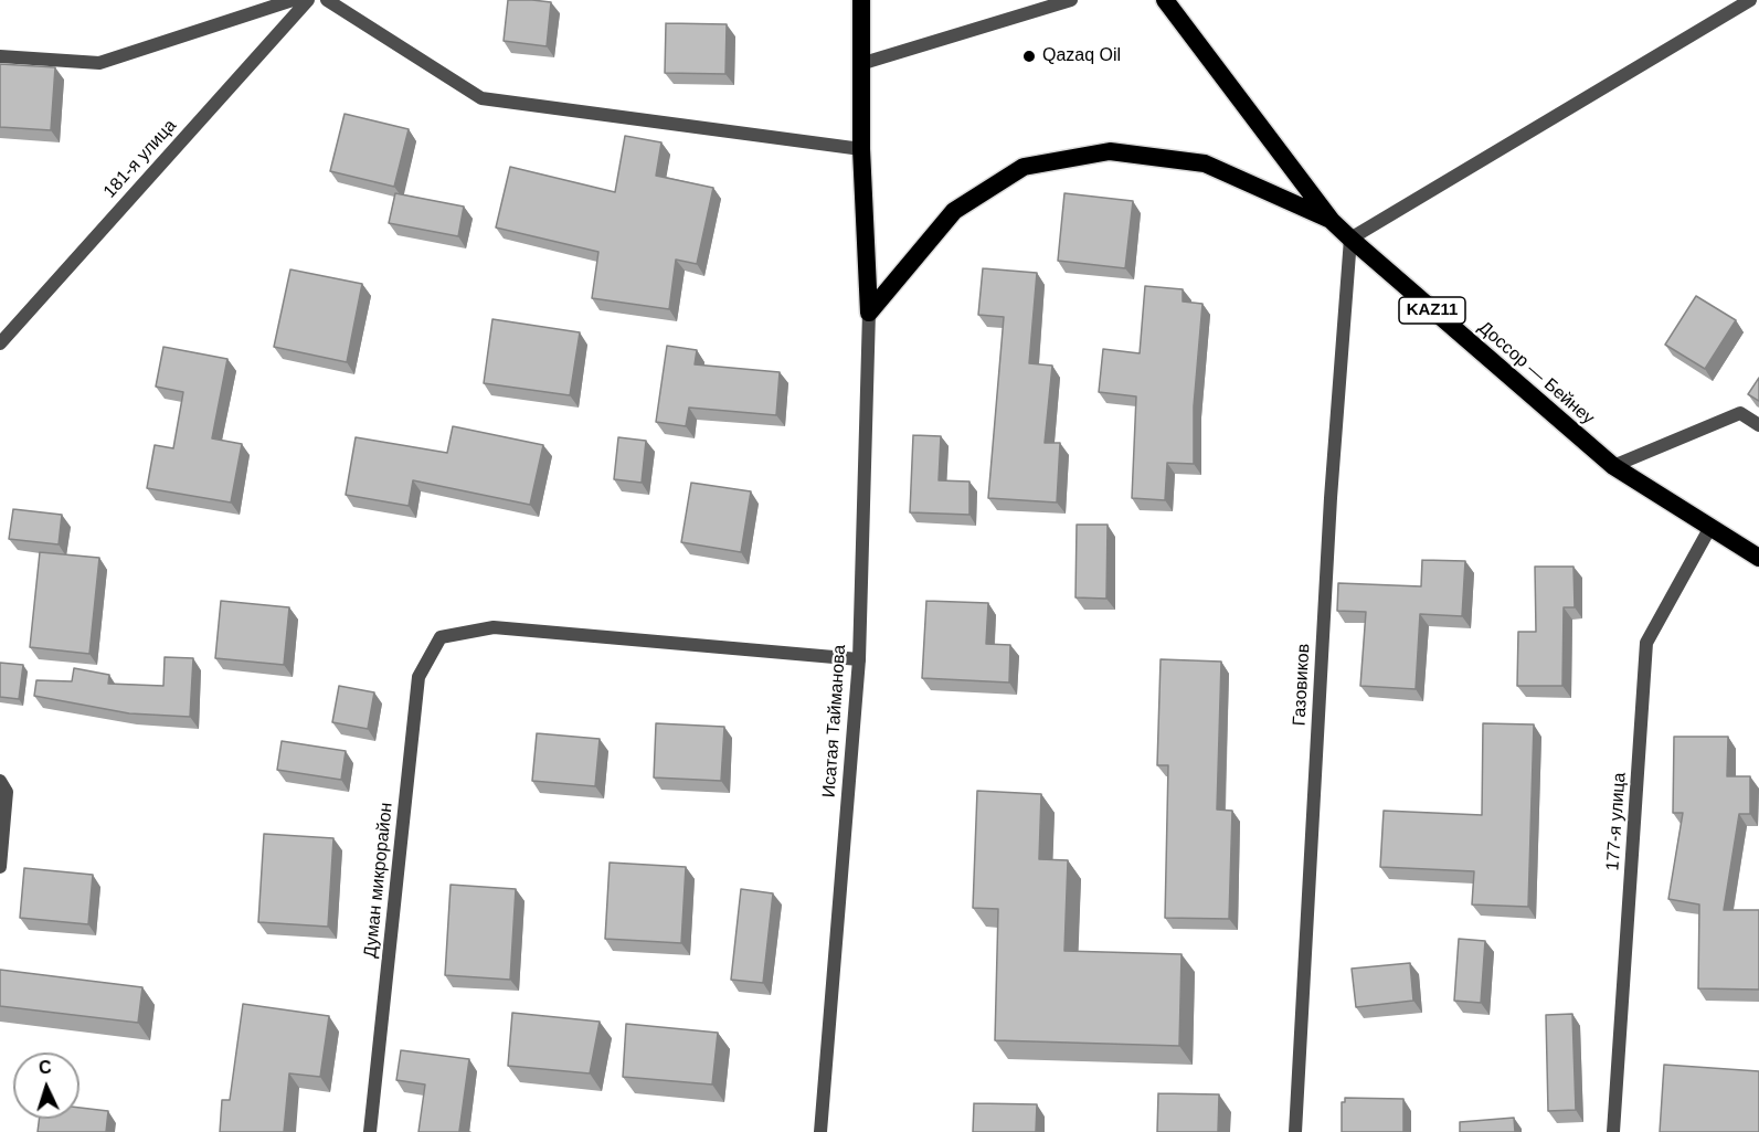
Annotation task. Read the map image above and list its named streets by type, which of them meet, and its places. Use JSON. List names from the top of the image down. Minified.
{"streets":{"highway":["KAZ11","Доссор — Бейнеу"],"street":["181-я улица","Газовиков","Исатая Тайманова","177-я улица","Думан микрорайон"]},"crossings":[["Доссор — Бейнеу","Газовиков"],["Доссор — Бейнеу","177-я улица"],["Исатая Тайманова","Думан микрорайон"]],"places":["Qazaq Oil"],"north":"top"}
